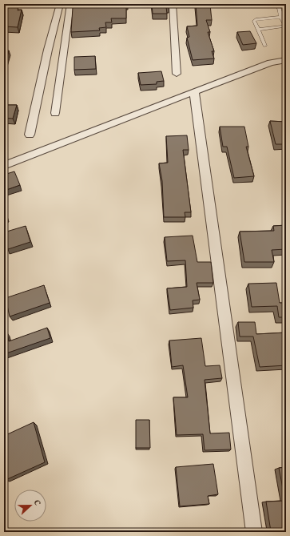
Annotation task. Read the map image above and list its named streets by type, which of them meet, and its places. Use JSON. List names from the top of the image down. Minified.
{"north":"right"}
